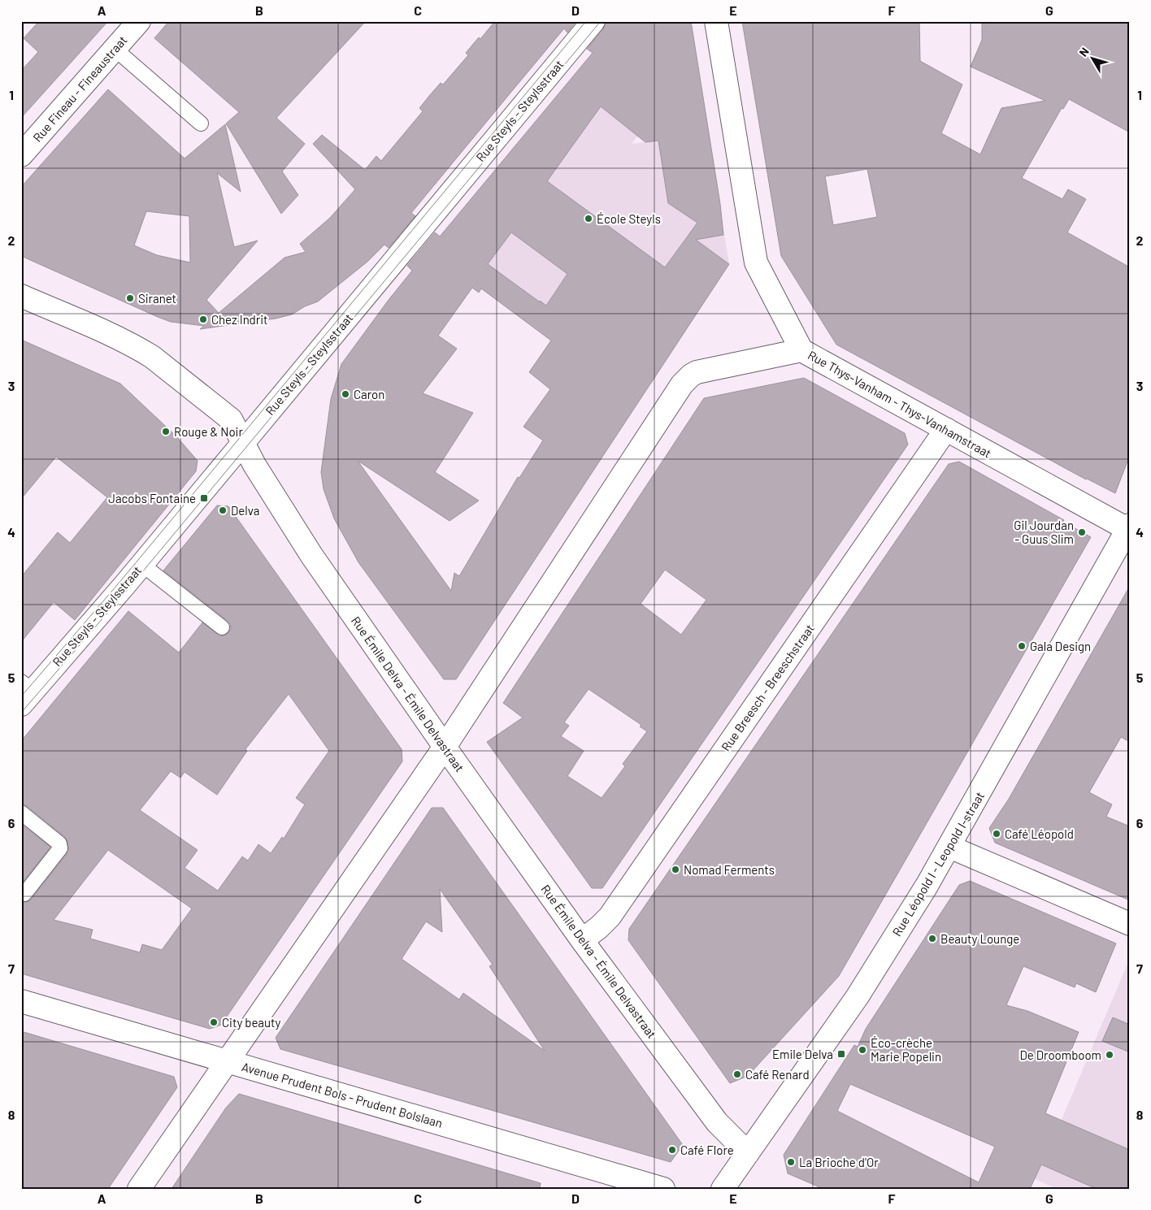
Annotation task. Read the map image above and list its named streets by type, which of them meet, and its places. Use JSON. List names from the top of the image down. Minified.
{"streets":{"street":["Rue Fineau - Fineaustraat","Rue Steyls - Steylsstraat","Rue Thys-Vanham - Thys-Vanhamstraat","Rue Breesch - Breeschstraat","Rue Émile Delva - Émile Delvastraat","Rue Léopold I - Leopold I-straat","Avenue Prudent Bols - Prudent Bolslaan"]},"crossings":[["Rue Steyls - Steylsstraat","Rue Émile Delva - Émile Delvastraat"],["Rue Thys-Vanham - Thys-Vanhamstraat","Rue Breesch - Breeschstraat"],["Rue Thys-Vanham - Thys-Vanhamstraat","Rue Léopold I - Leopold I-straat"],["Rue Breesch - Breeschstraat","Rue Émile Delva - Émile Delvastraat"],["Rue Émile Delva - Émile Delvastraat","Rue Léopold I - Leopold I-straat"]],"places":{"other":["École Steyls","Siranet","Chez Indrit","Caron","Rouge & Noir","Delva","Gil Jourdan - Guus Slim","Gala Design","Café Léopold","Nomad Ferments","Beauty Lounge","City beauty","Éco-crèche Marie Popelin","De Droomboom","Café Renard","Café Flore","La Brioche d'Or"],"transit":["Jacobs Fontaine","Emile Delva"]},"north":"top left","grid":{"columns":["A","B","C","D","E","F","G"],"rows":["1","2","3","4","5","6","7","8"]}}
